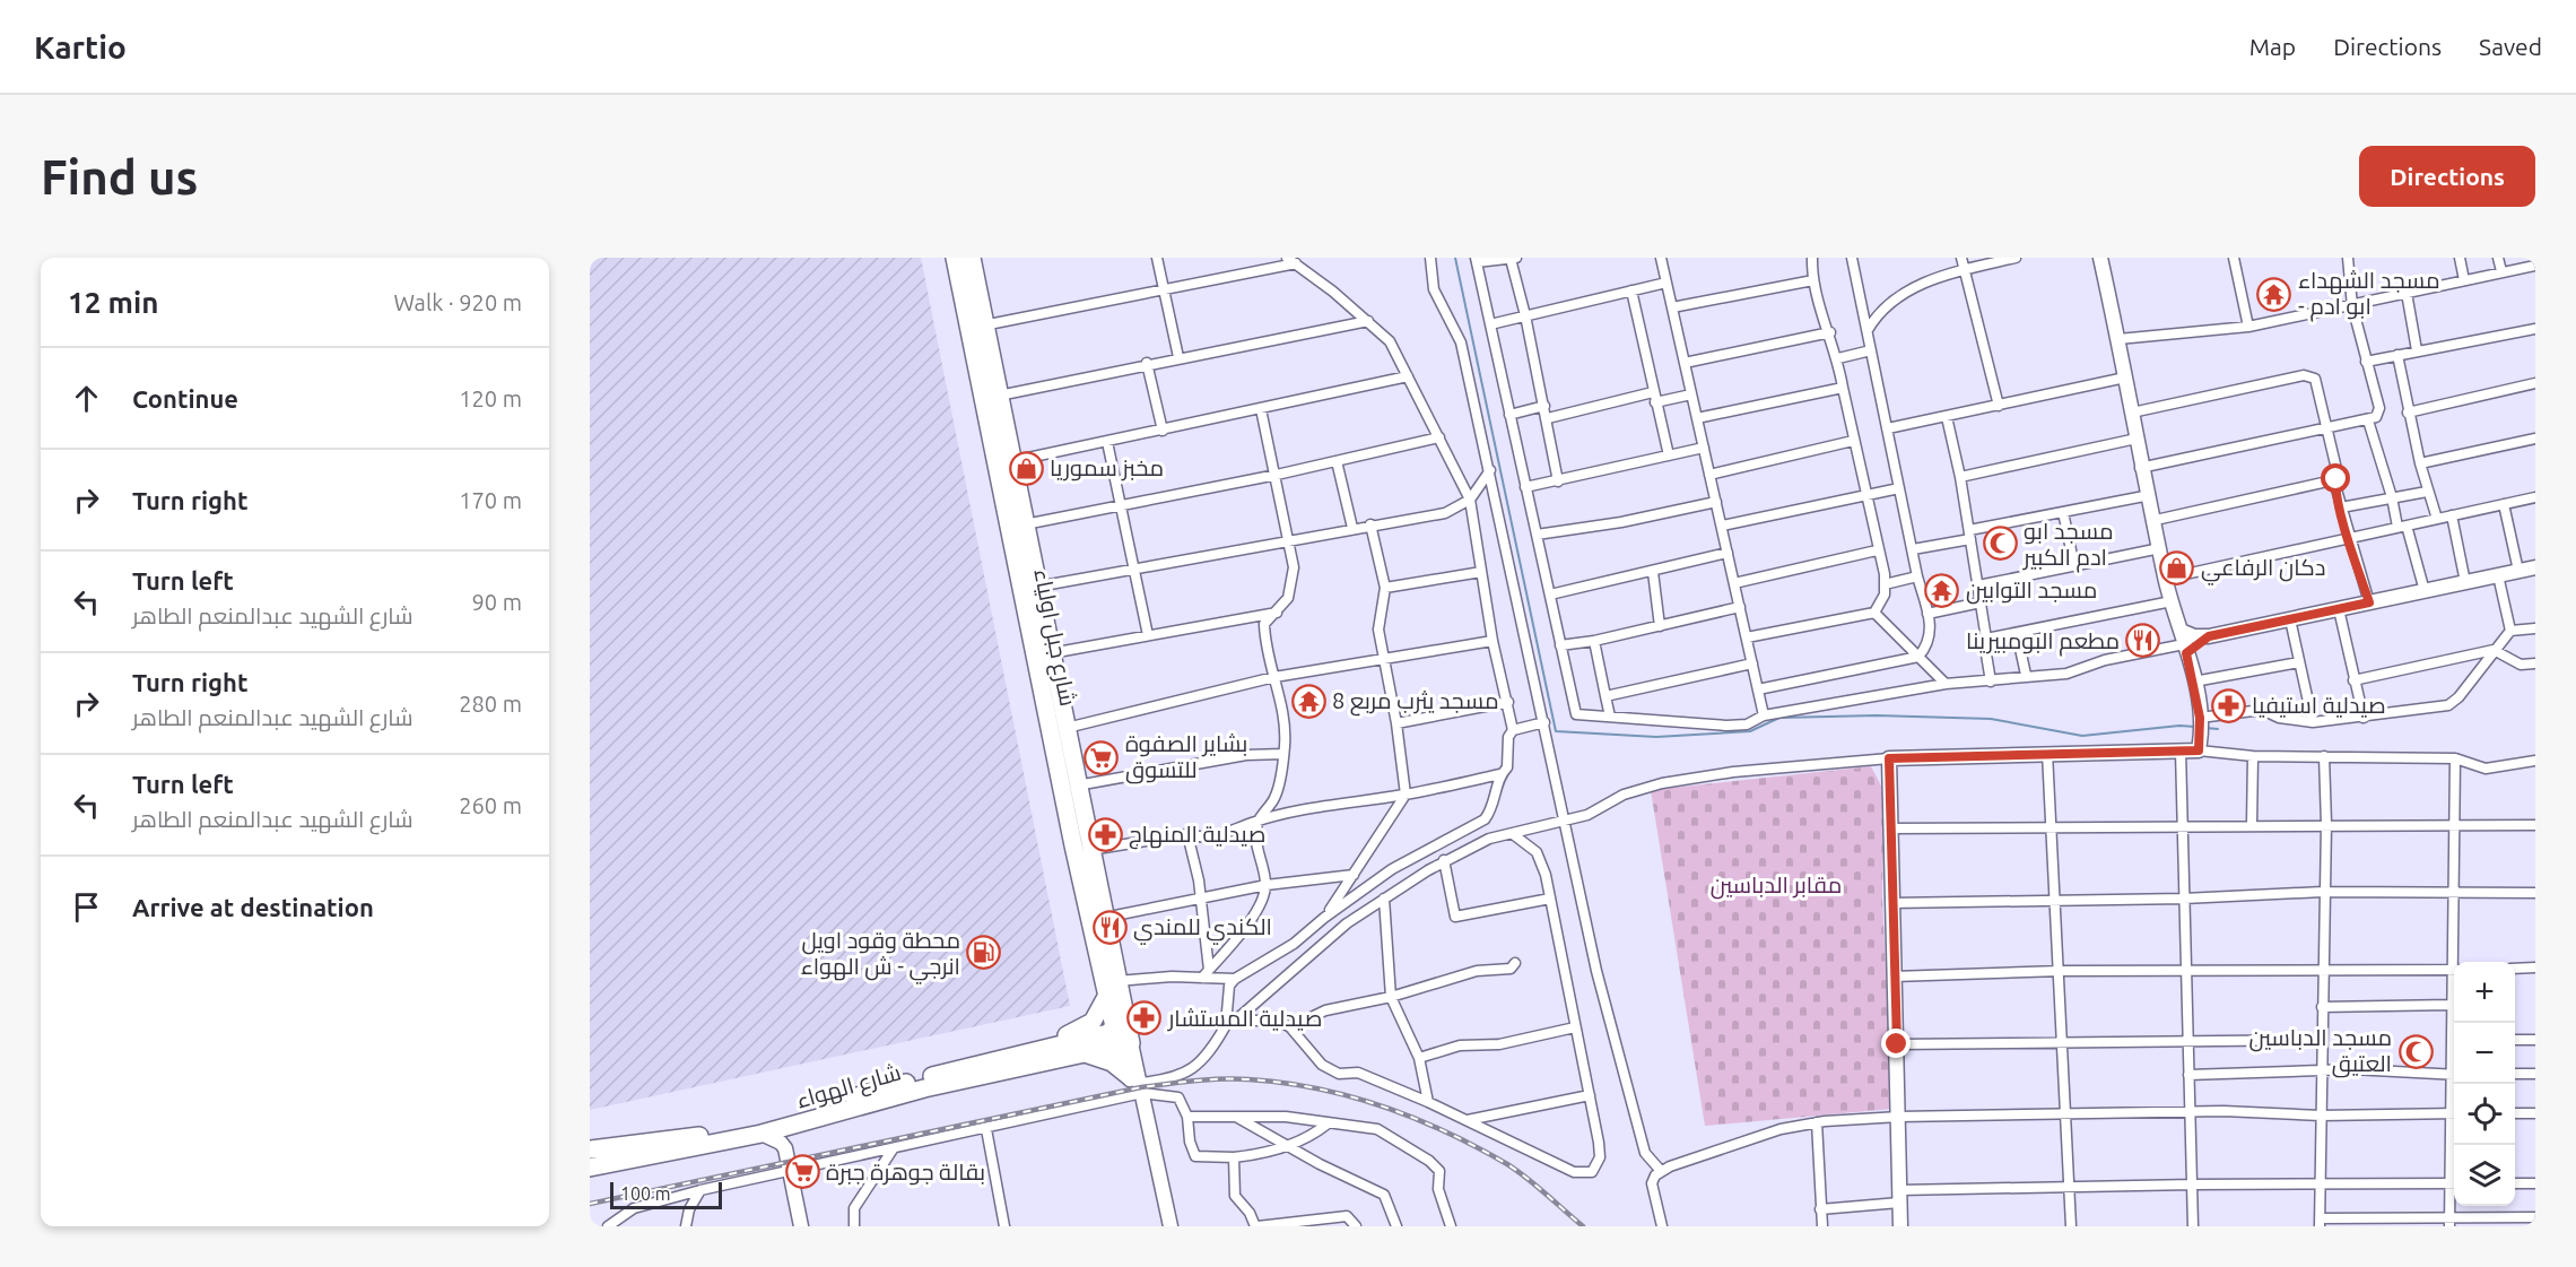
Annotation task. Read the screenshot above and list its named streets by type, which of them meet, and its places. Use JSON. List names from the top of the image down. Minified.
{"streets":{"highway":["شارع جبل اولياء","شارع الهواء"]},"crossings":[["شارع جبل اولياء","شارع الهواء"]],"parks":["مقابر الدباسين"],"places":{"temple":["مسجد الشهداء - ابو ادم","مسجد التوابين","مسجد يثرب مربع 8"],"shop":["مخبز سموريا","دكان الرفاعي"],"mosque":["مسجد ابو ادم الكبير","مسجد الدباسين العتيق"],"restaurant":["مطعم البومبيرينا","الكندي للمندي"],"pharmacy":["صيدلية استيفيا","صيدلية المنهاج","صيدلية المستشار"],"supermarket":["بشاير الصفوة للتسوق","بقالة جوهرة جبرة"],"fuel station":["محطة وقود اويل انرجي - ش الهواء"]},"scale_bar":"100 m","page":{"header":"Kartio","nav":["Map","Directions","Saved"],"buttons":"Directions","title":"Find us","heading":["12 min","Walk · 920 m"],"list":[["Continue","120 m"],["Turn right","170 m"],["Turn left","شارع الشهيد عبدالمنعم الطاهر","90 m"],["Turn right","شارع الشهيد عبدالمنعم الطاهر","280 m"],["Turn left","شارع الشهيد عبدالمنعم الطاهر","260 m"],"Arrive at destination"],"map_buttons":["+","−"],"scale":"100 m"}}
